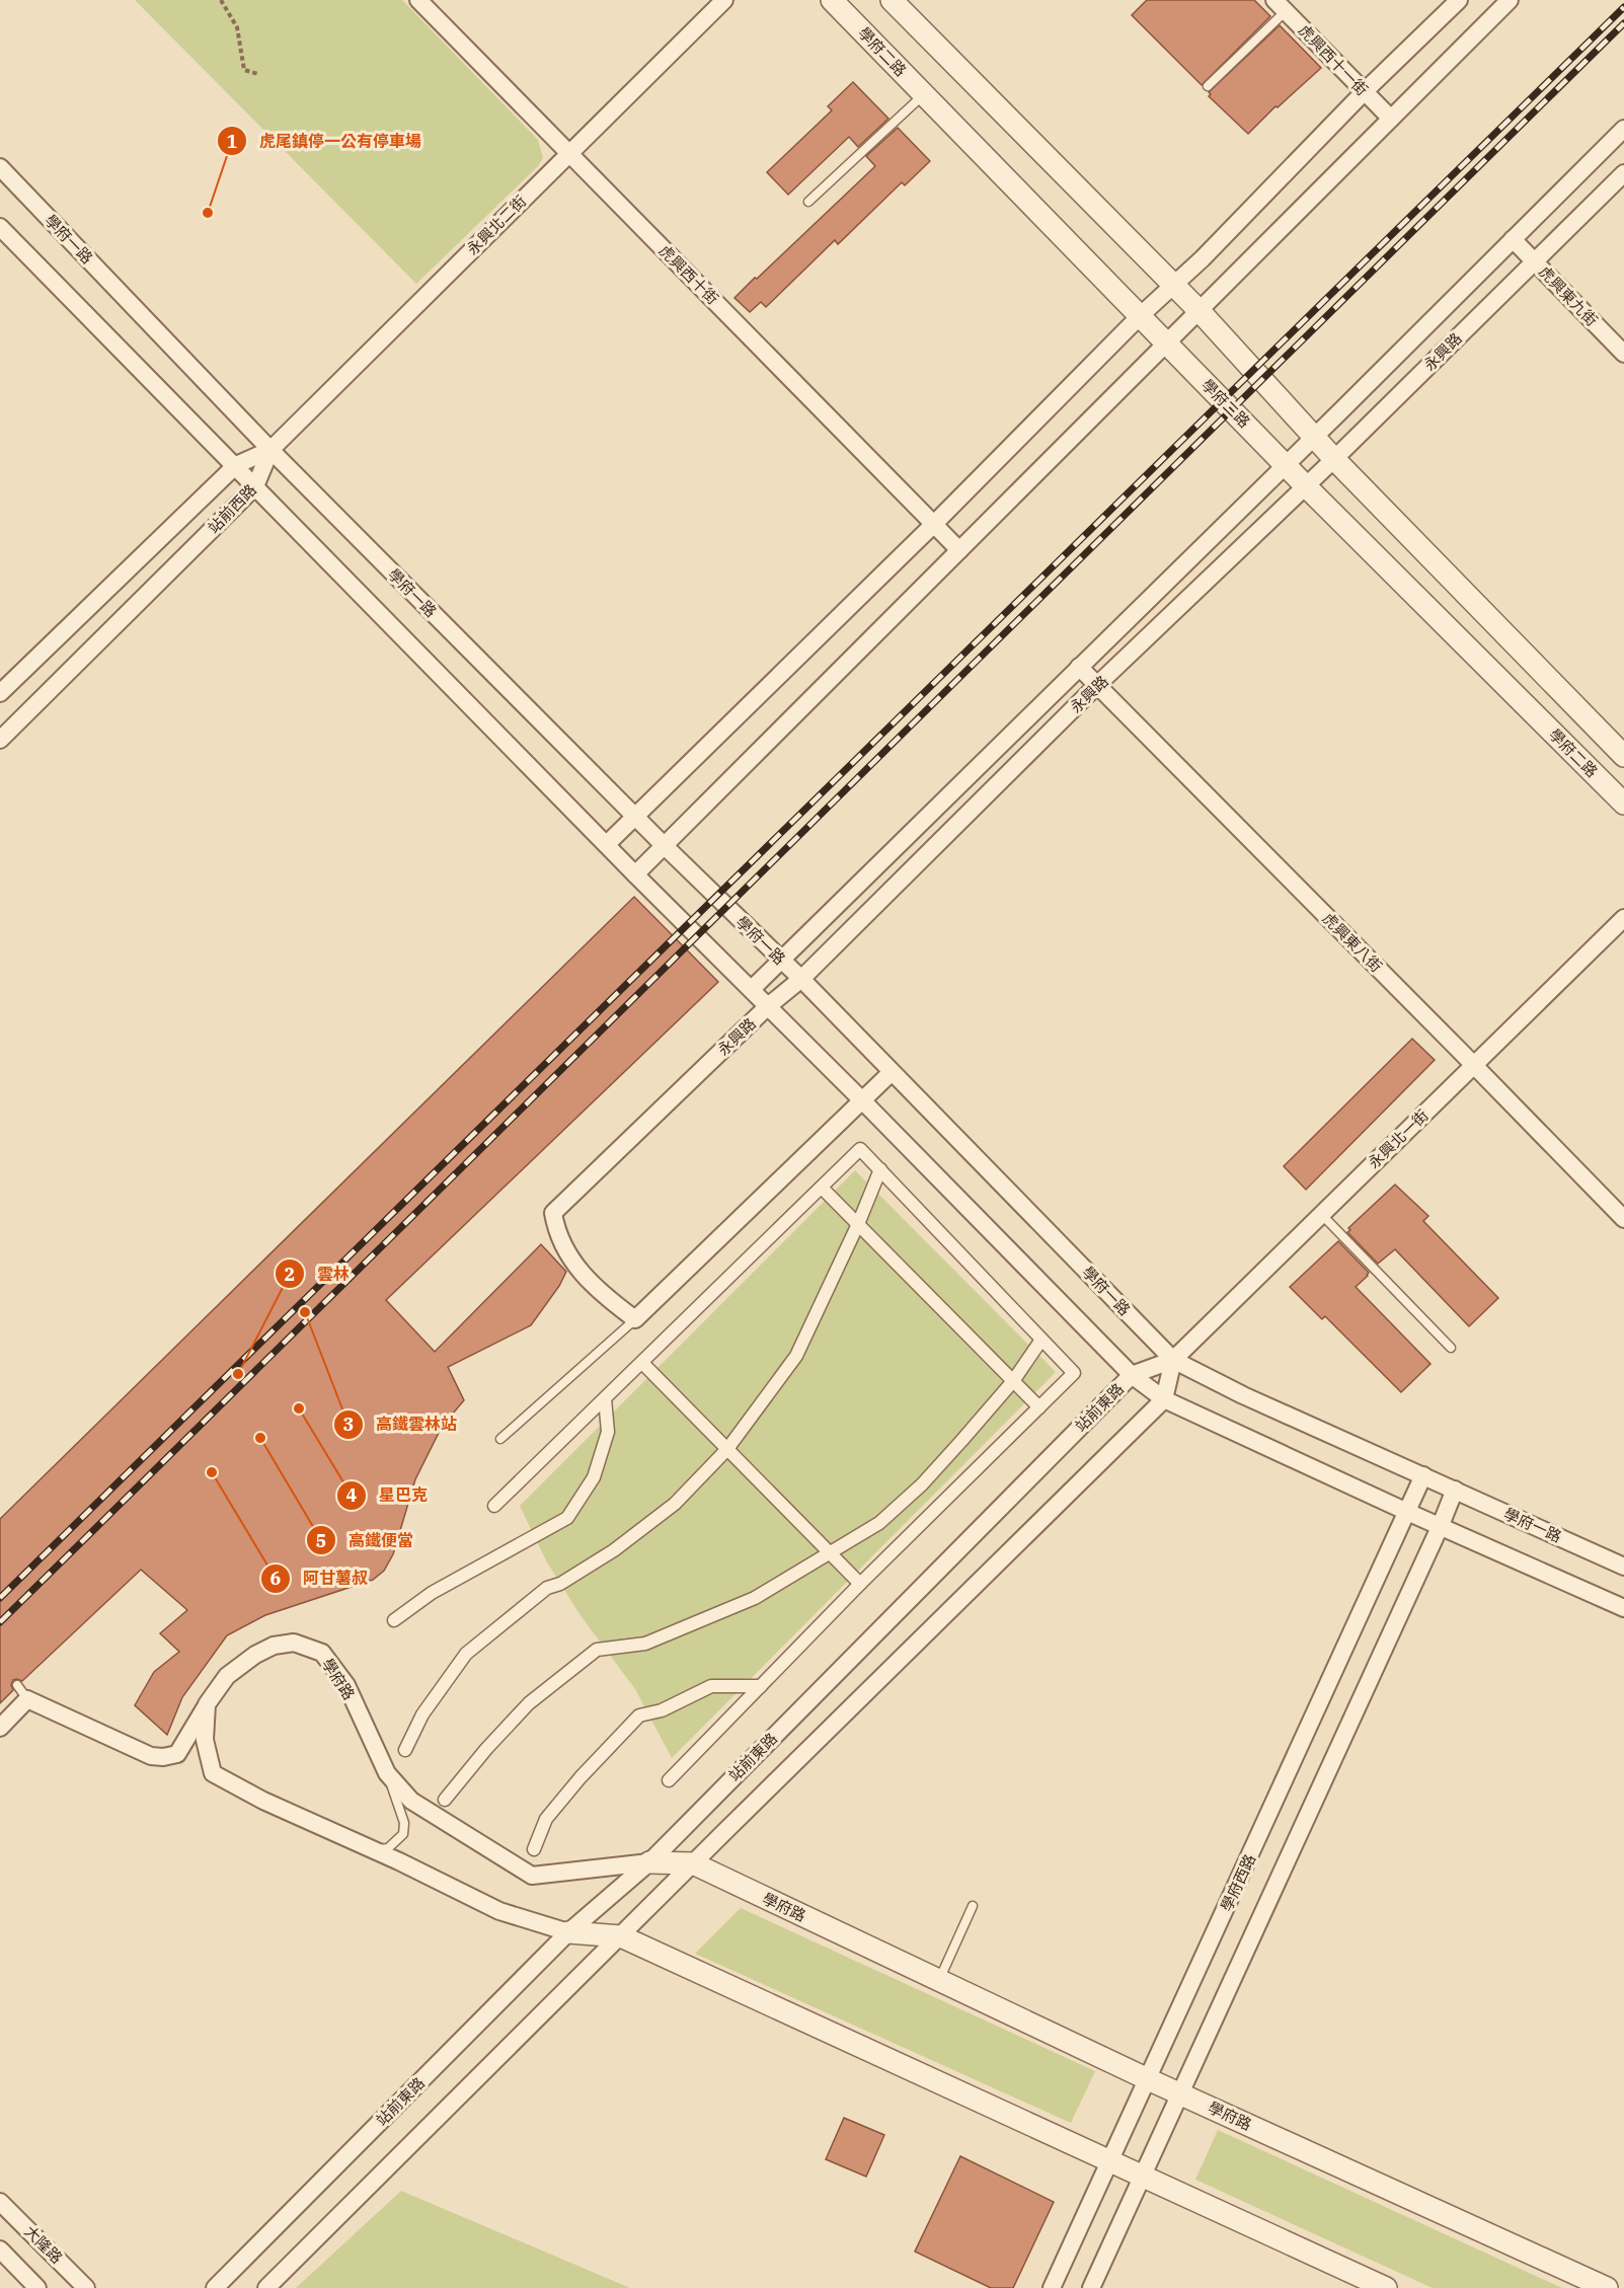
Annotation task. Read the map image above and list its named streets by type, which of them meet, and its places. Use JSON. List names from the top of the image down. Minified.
{"streets":{"street":["學府二路","虎興西十一街","永興北二街","學府一路","虎興西十街","虎興東九街","永興路","站前西路","虎興東八街","永興北一街","站前東路","學府路","學府西路","大隆路"]},"crossings":[["學府二路","永興路"],["永興北二街","學府一路"],["永興北二街","虎興西十街"],["永興北二街","站前西路"],["學府一路","永興路"],["學府一路","站前西路"],["學府一路","永興北一街"],["學府一路","站前東路"],["學府一路","學府西路"],["虎興東九街","永興路"],["永興路","虎興東八街"],["虎興東八街","永興北一街"],["永興北一街","站前東路"],["站前東路","學府路"],["學府路","學府西路"]],"places":["虎尾鎮停一公有停車場","高鐵雲林站","雲林","星巴克","高鐵便當","阿甘薯叔"]}
